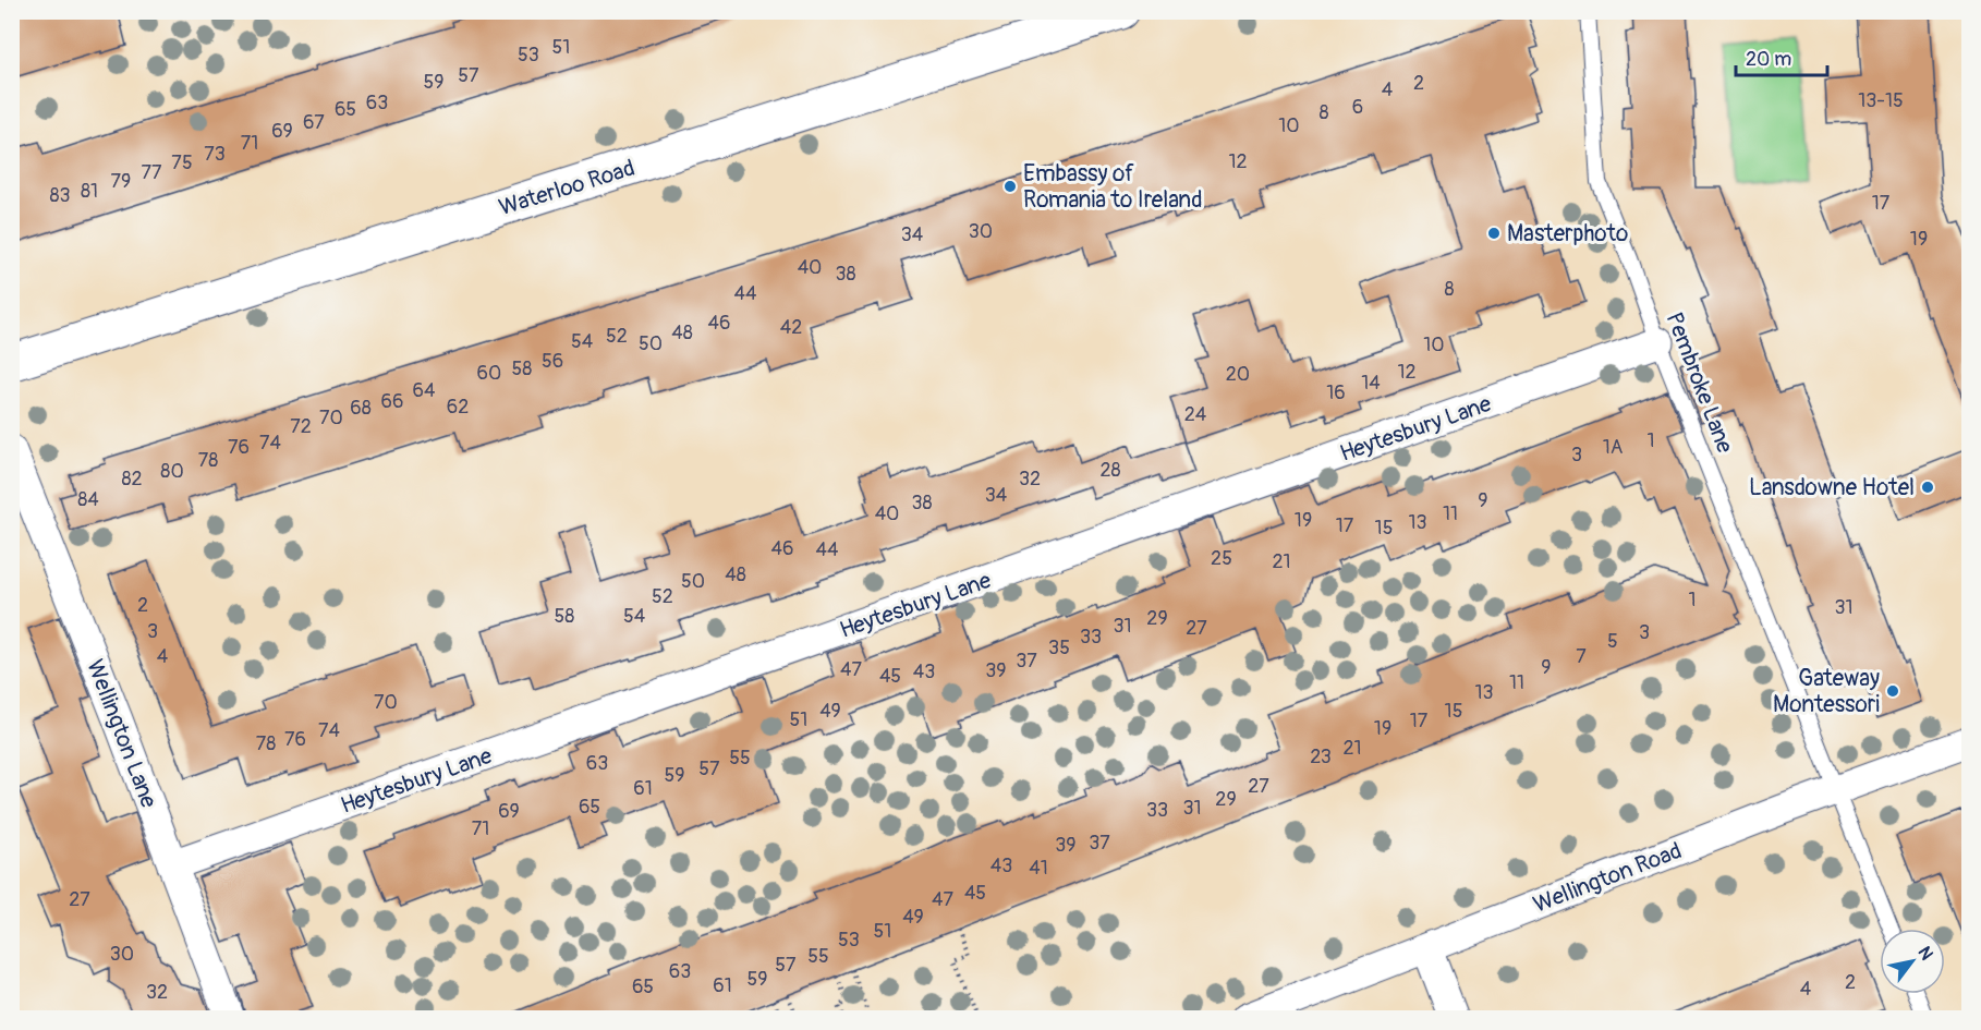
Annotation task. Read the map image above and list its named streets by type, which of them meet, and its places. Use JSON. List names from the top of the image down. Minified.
{"streets":{"street":["Waterloo Road","Heytesbury Lane","Wellington Lane","Wellington Road"],"lane":["Pembroke Lane"]},"crossings":[["Pembroke Lane","Heytesbury Lane"],["Pembroke Lane","Wellington Road"],["Heytesbury Lane","Wellington Lane"]],"places":["Embassy of Romania to Ireland","Masterphoto","Lansdowne Hotel","Gateway Montessori"],"house_numbers":["51","53","57","59","2","4","13-15","63","6","65","8","67","10","69","71","73","12","75","77","79","81","83","17","30","34","19","40","38","8","44","46","42","48","52","54","50","10","56","58","12","60","20","14","64","16","66","62","68","24","70","72","1","74","76","1A","3","78","28","80","82","32","34","84","9","38","40","11","19","13","17","15","46","44","25","21","48","50","52","1","2","31","58","54","29","31","27","3","3","33","5","35","4","7","37","9","47","39","43","45","11","13","70","49","15","51","17","19","74","76","78","21","23","55","63","57","59","27","61","29","65","31","33","69","71","37","39","43","41","45","27","47","49","51","53","30","55","57","63","59","2","61","65","4","32"],"scale_bar":"20 m","north":"top right"}
